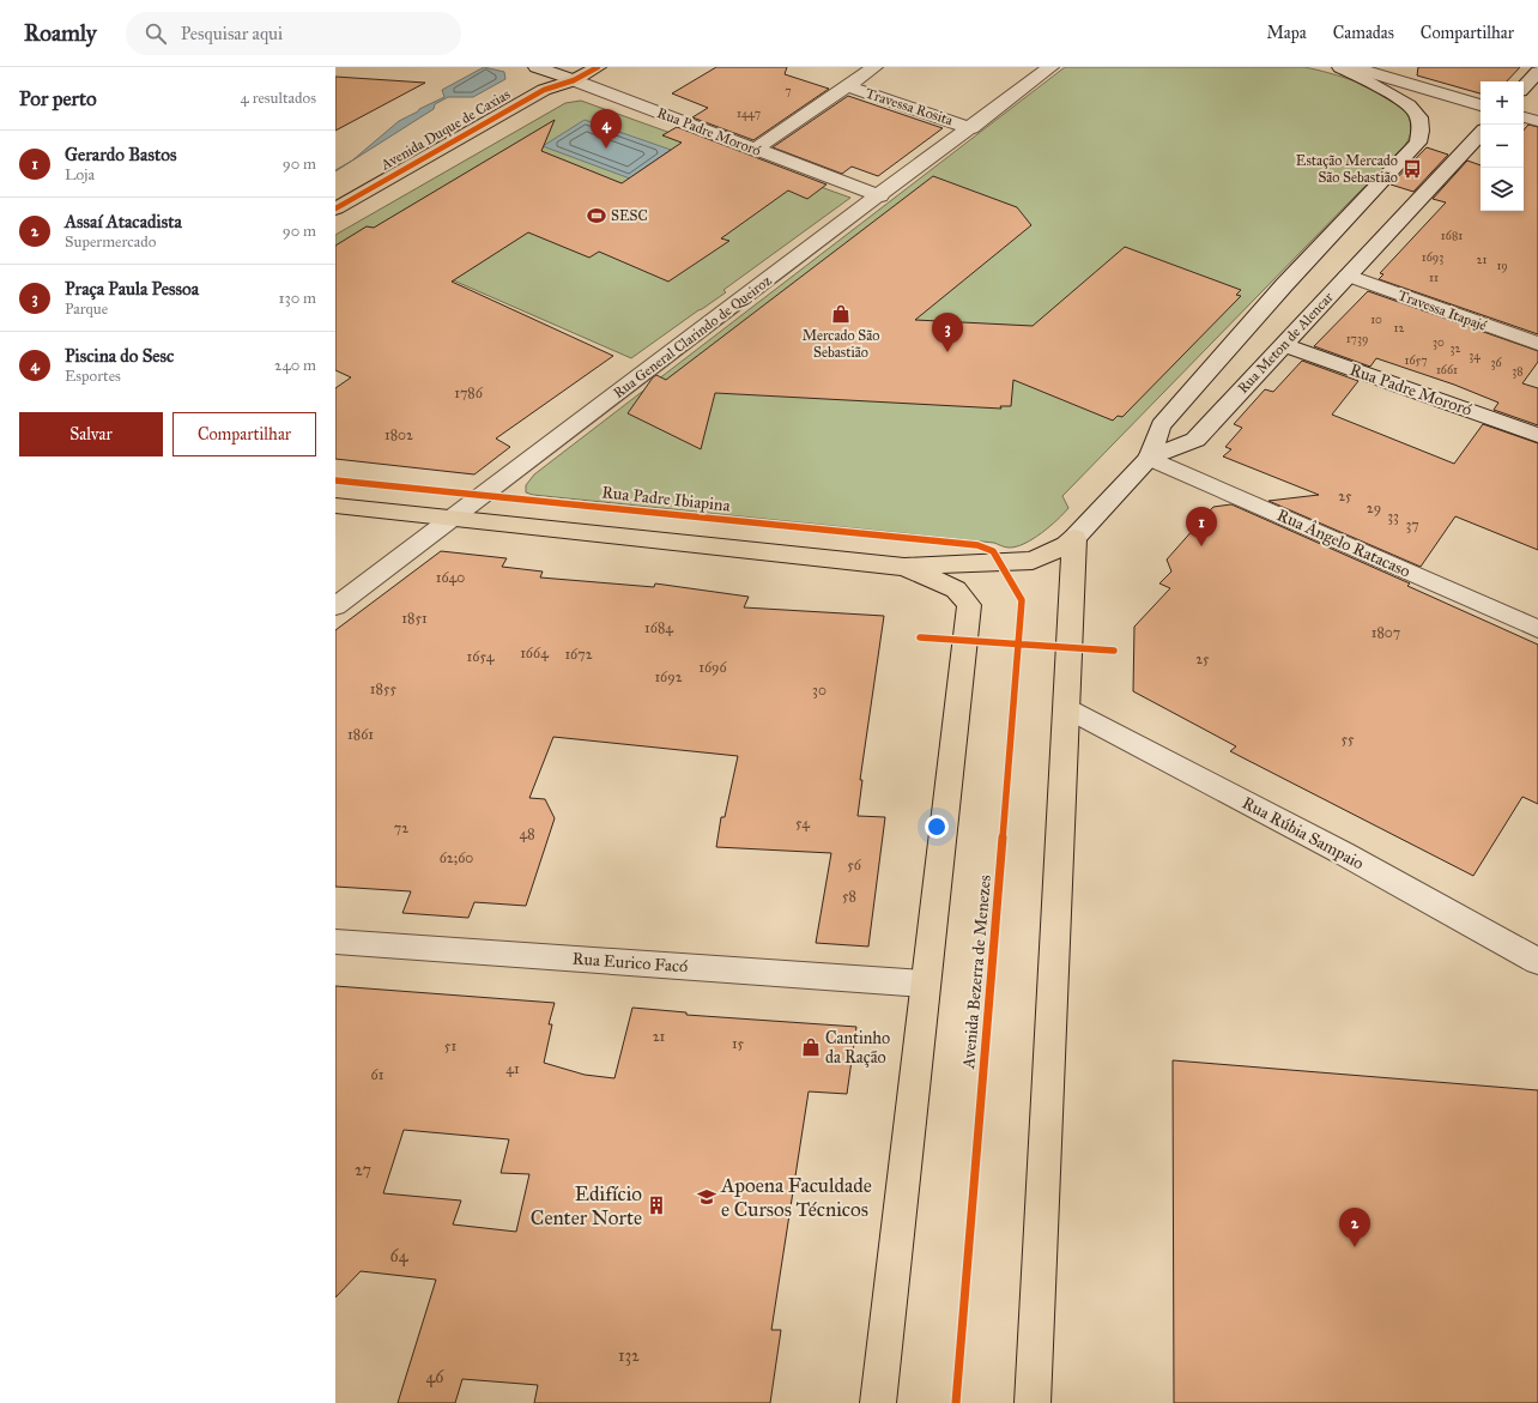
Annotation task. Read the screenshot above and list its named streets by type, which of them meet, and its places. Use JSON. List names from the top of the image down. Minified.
{"streets":{"main road":["Avenida Duque de Caxias"],"street":["Travessa Rosita","Rua Padre Mororó","Travessa Itapajé","Rua General Clarindo de Queiroz","Rua Meton de Alencar","Rua Ângelo Ratacaso","Rua Rúbia Sampaio","Rua Eurico Facó"],"cycle path":["Rua Padre Ibiapina"]},"crossings":[["Travessa Rosita","Rua General Clarindo de Queiroz"],["Avenida Duque de Caxias","Rua Padre Mororó"],["Rua Padre Mororó","Rua General Clarindo de Queiroz"],["Rua Padre Mororó","Rua Meton de Alencar"],["Travessa Itapajé","Rua Meton de Alencar"],["Rua Meton de Alencar","Rua Ângelo Ratacaso"]],"places":{"bus stop":["Estação Mercado São Sebastião"],"sports":["SESC"],"shop":["Mercado São Sebastião","Cantinho da Ração"],"school or university":["Apoena Faculdade e Cursos Técnicos"],"building":["Edifício Center Norte"]},"house_numbers":["7","1447","1681","1693","21","19","11","10","12","1739","30","32","34","1657","36","1661","38","1786","1802","25","29","33","37","1640","1851","1684","1807","1664","1672","1654","25","1696","1692","1855","30","1861","55","54","72","48","62;60","56","58","21","15","51","41","61","27","64","132","46"],"page":{"header":"Roamly","search":"Pesquisar aqui","nav":["Mapa","Camadas","Compartilhar"],"heading":["Por perto","4 resultados"],"map_buttons":["+","−"],"pins":["4","3","1","2"],"list":[{"mark":"1","name":"Gerardo Bastos","note":"Loja","value":"90 m"},{"mark":"2","name":"Assaí Atacadista","note":"Supermercado","value":"90 m"},{"mark":"3","name":"Praça Paula Pessoa","note":"Parque","value":"130 m"},{"mark":"4","name":"Piscina do Sesc","note":"Esportes","value":"240 m"}],"buttons":["Salvar","Compartilhar"]}}
